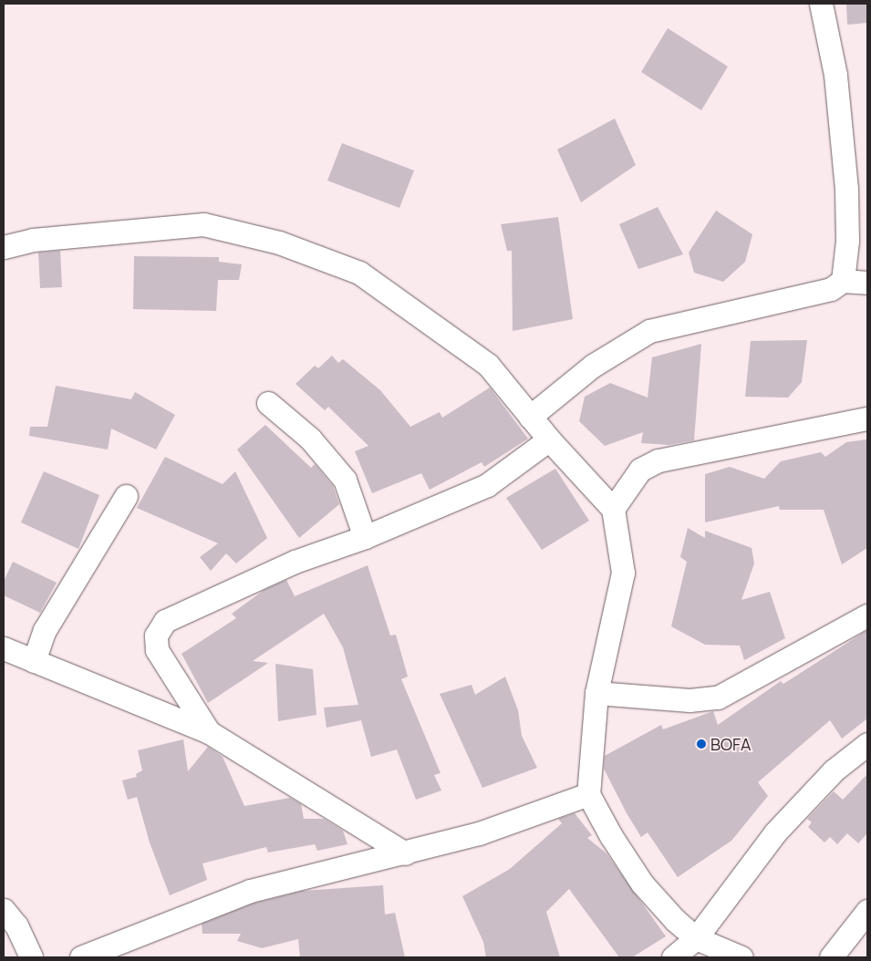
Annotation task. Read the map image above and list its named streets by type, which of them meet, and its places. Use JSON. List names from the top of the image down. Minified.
{"places":["BOFA"]}
